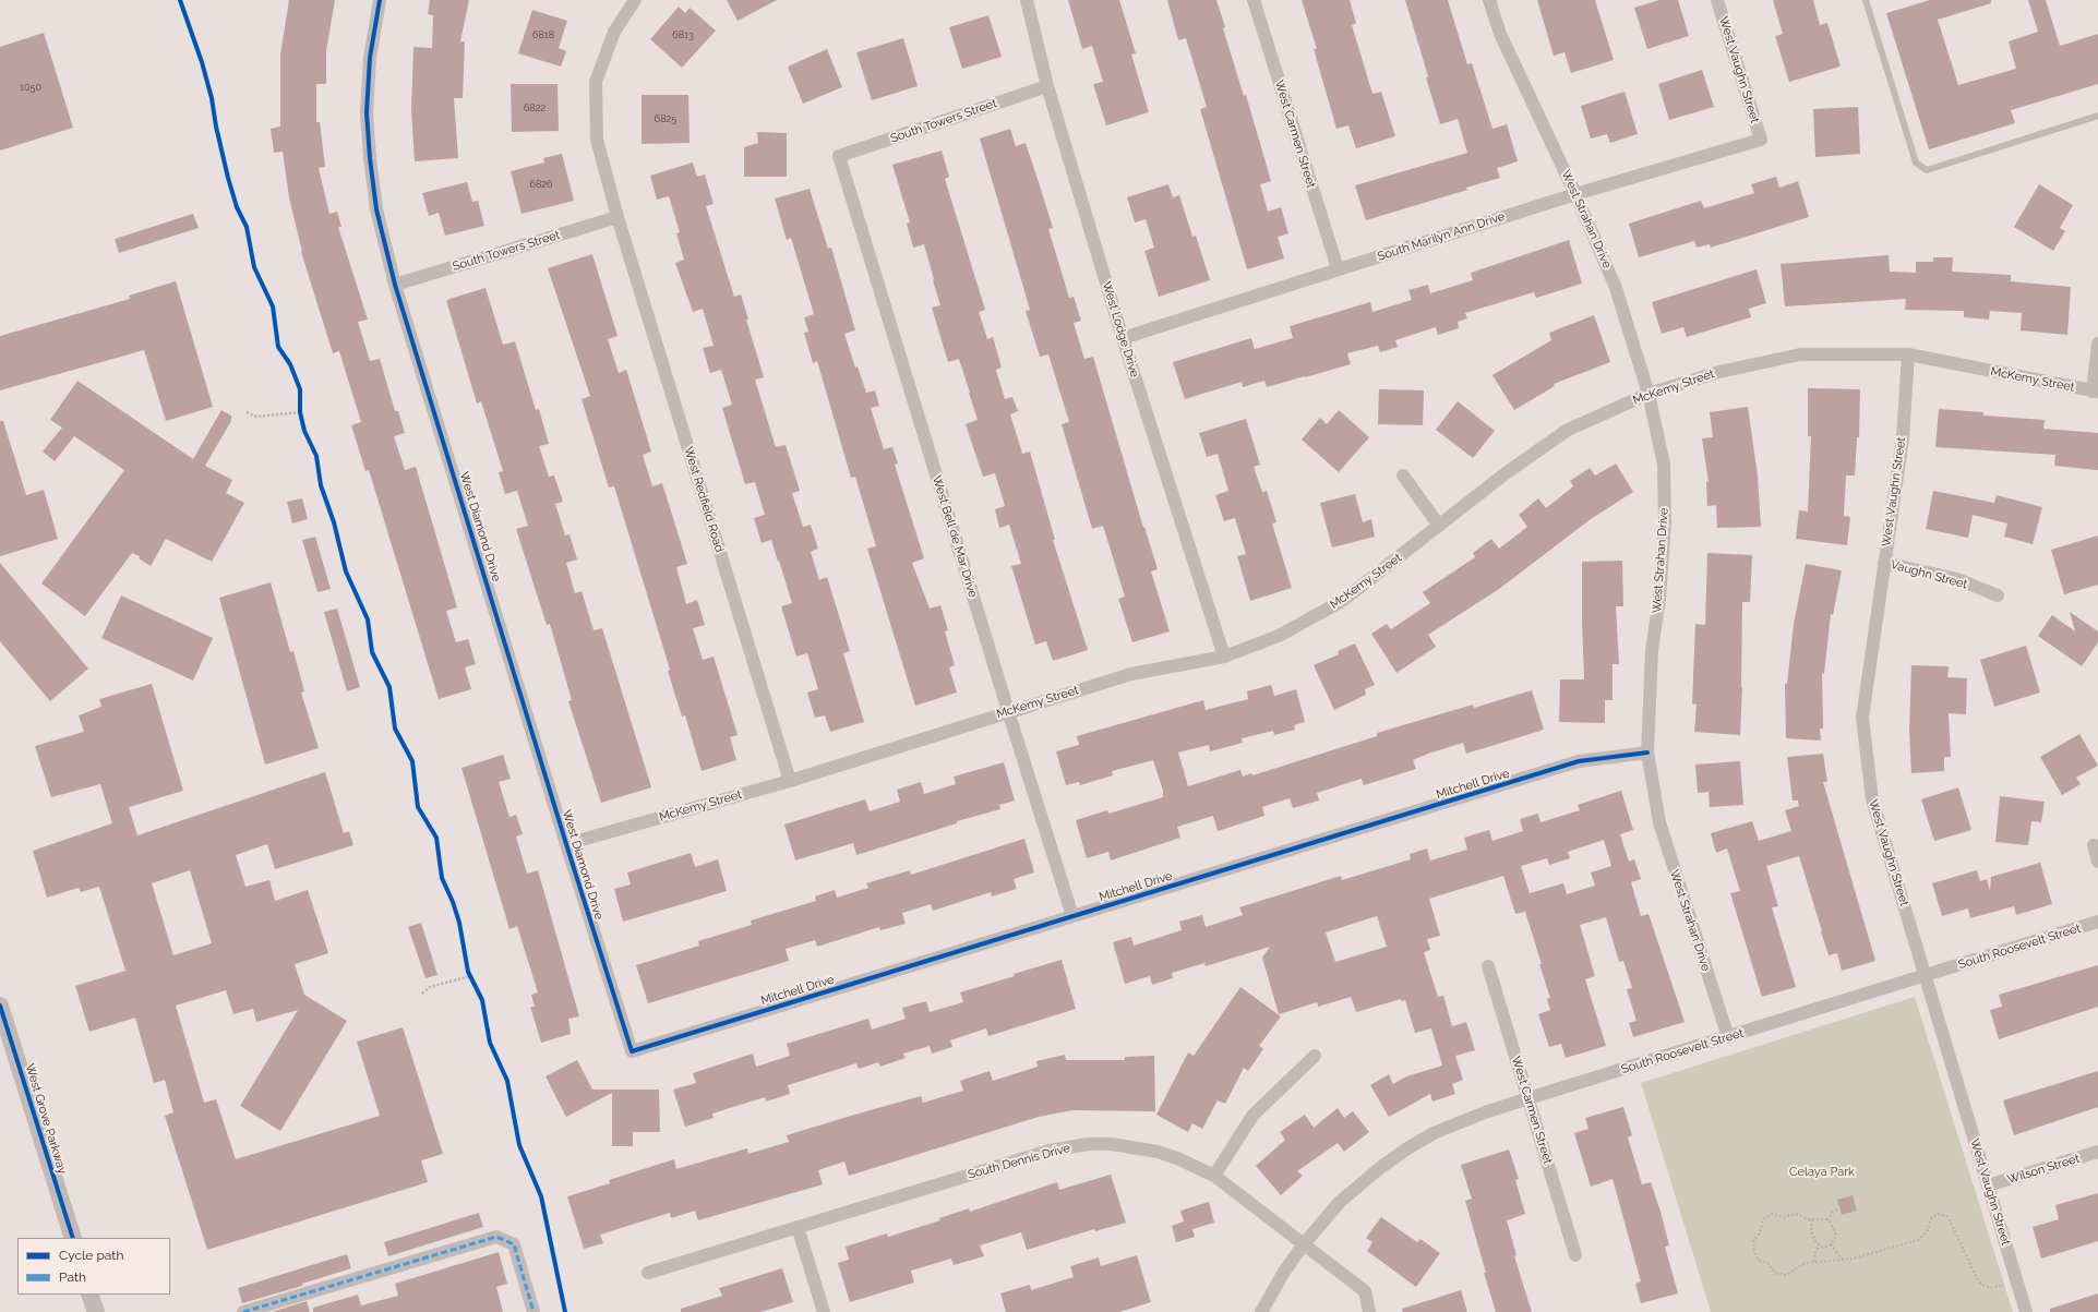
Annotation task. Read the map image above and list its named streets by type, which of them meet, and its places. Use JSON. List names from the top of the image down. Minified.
{"streets":{"street":["West Vaughn Street","South Towers Street","West Carmen Street","West Strahan Drive","South Marilyn Ann Drive","West Lodge Drive","McKemy Street","West Redfield Road","West Diamond Drive","West Bell de Mar Drive","Vaughn Street","Mitchell Drive","South Roosevelt Street","West Grove Parkway","South Dennis Drive","Wilson Street"]},"crossings":[["West Vaughn Street","South Marilyn Ann Drive"],["West Vaughn Street","McKemy Street"],["West Vaughn Street","Vaughn Street"],["West Vaughn Street","South Roosevelt Street"],["West Vaughn Street","Wilson Street"],["South Towers Street","West Lodge Drive"],["South Towers Street","West Redfield Road"],["South Towers Street","West Diamond Drive"],["South Towers Street","West Bell de Mar Drive"],["West Carmen Street","South Marilyn Ann Drive"],["West Carmen Street","South Roosevelt Street"],["West Strahan Drive","South Marilyn Ann Drive"],["West Strahan Drive","McKemy Street"],["West Strahan Drive","Mitchell Drive"],["West Strahan Drive","South Roosevelt Street"],["South Marilyn Ann Drive","West Lodge Drive"],["West Lodge Drive","McKemy Street"],["McKemy Street","West Redfield Road"],["McKemy Street","West Diamond Drive"],["McKemy Street","West Bell de Mar Drive"],["West Diamond Drive","Mitchell Drive"],["West Bell de Mar Drive","Mitchell Drive"],["South Roosevelt Street","South Dennis Drive"]],"parks":["Celaya Park"],"house_numbers":["6818","6813","1050","6822","6825","6826"],"legend":["Cycle path","Path"]}
